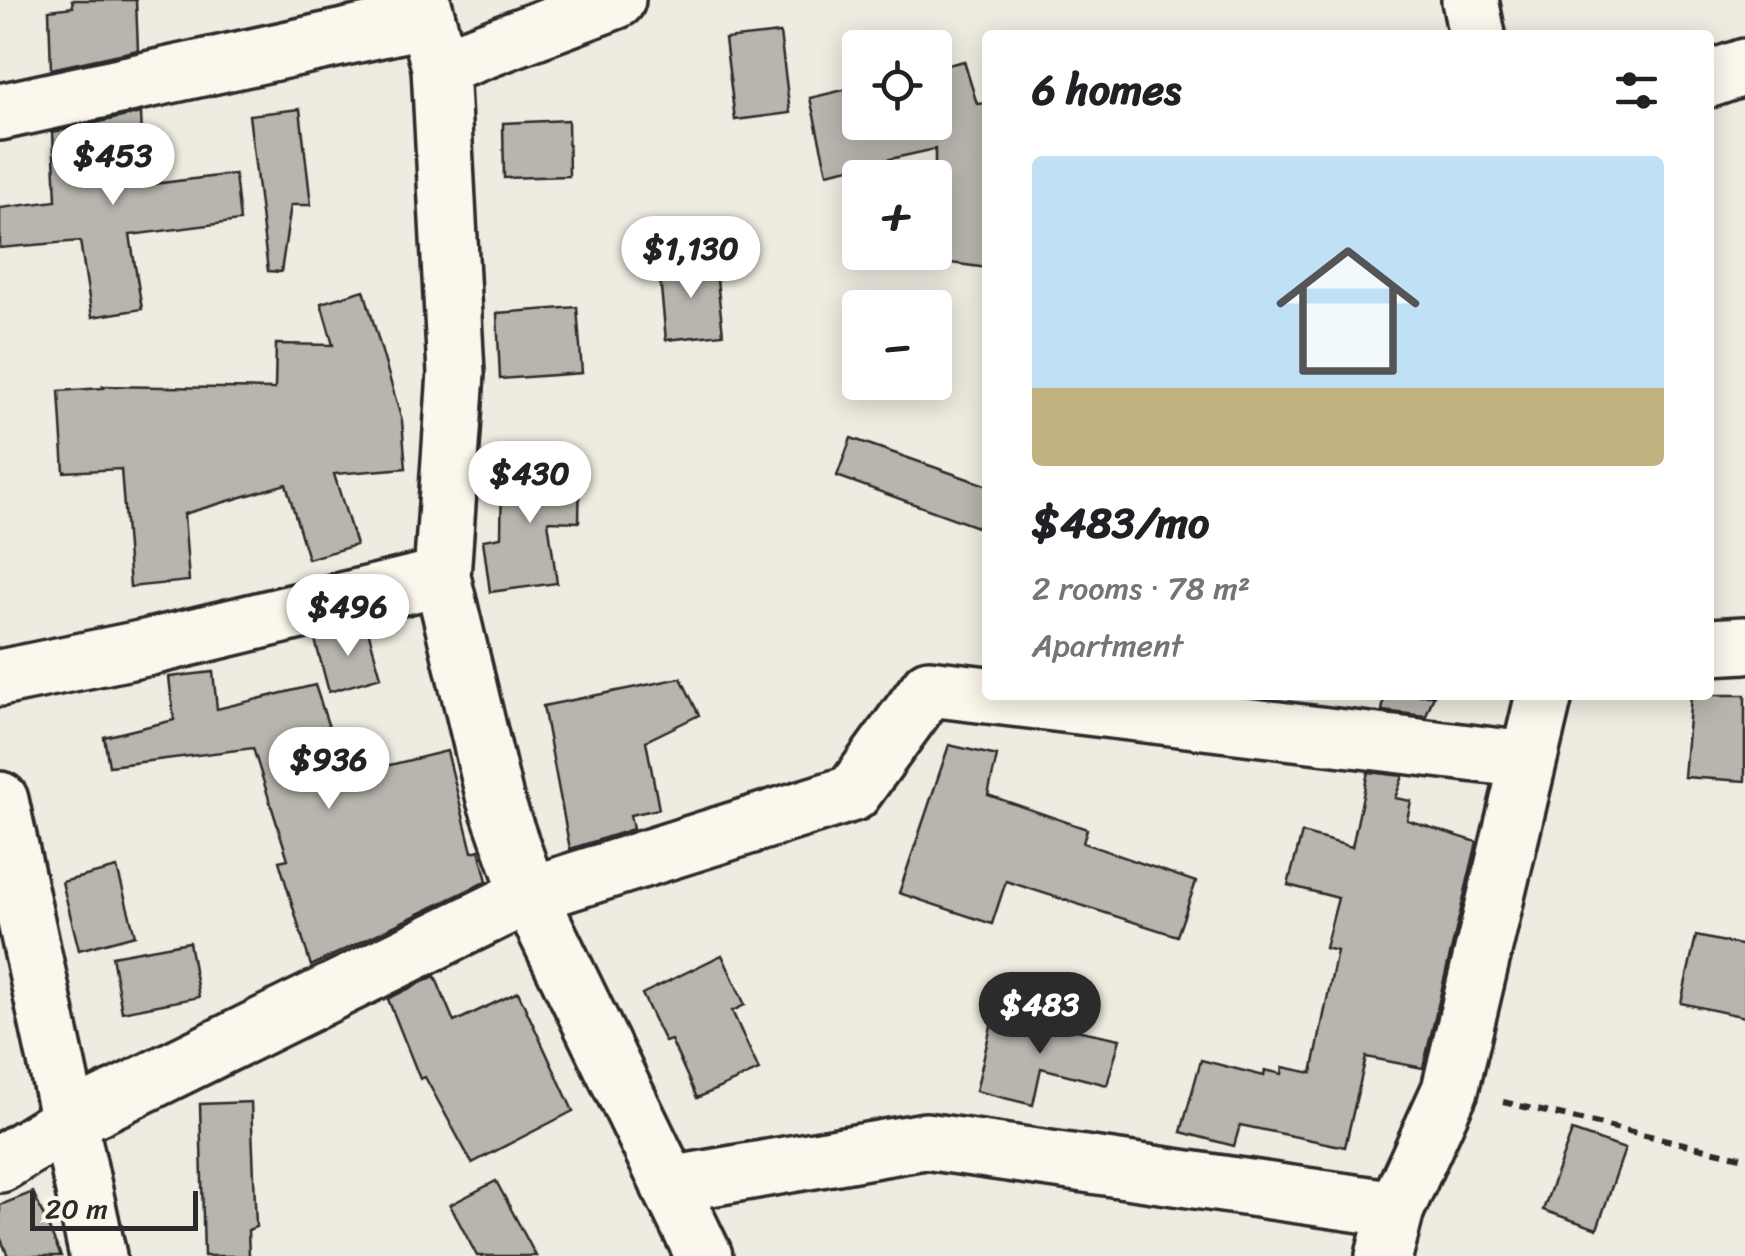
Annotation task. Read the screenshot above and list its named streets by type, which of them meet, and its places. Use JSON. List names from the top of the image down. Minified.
{"scale_bar":"20 m","page":{"map_buttons":["+","−"],"heading":"6 homes","price":["$453","$1,130","$430","$496","$936","$483"],"list":[{"name":"$483/mo","note":"2 rooms · 78 m² · Apartment"}],"scale":"20 m"}}
